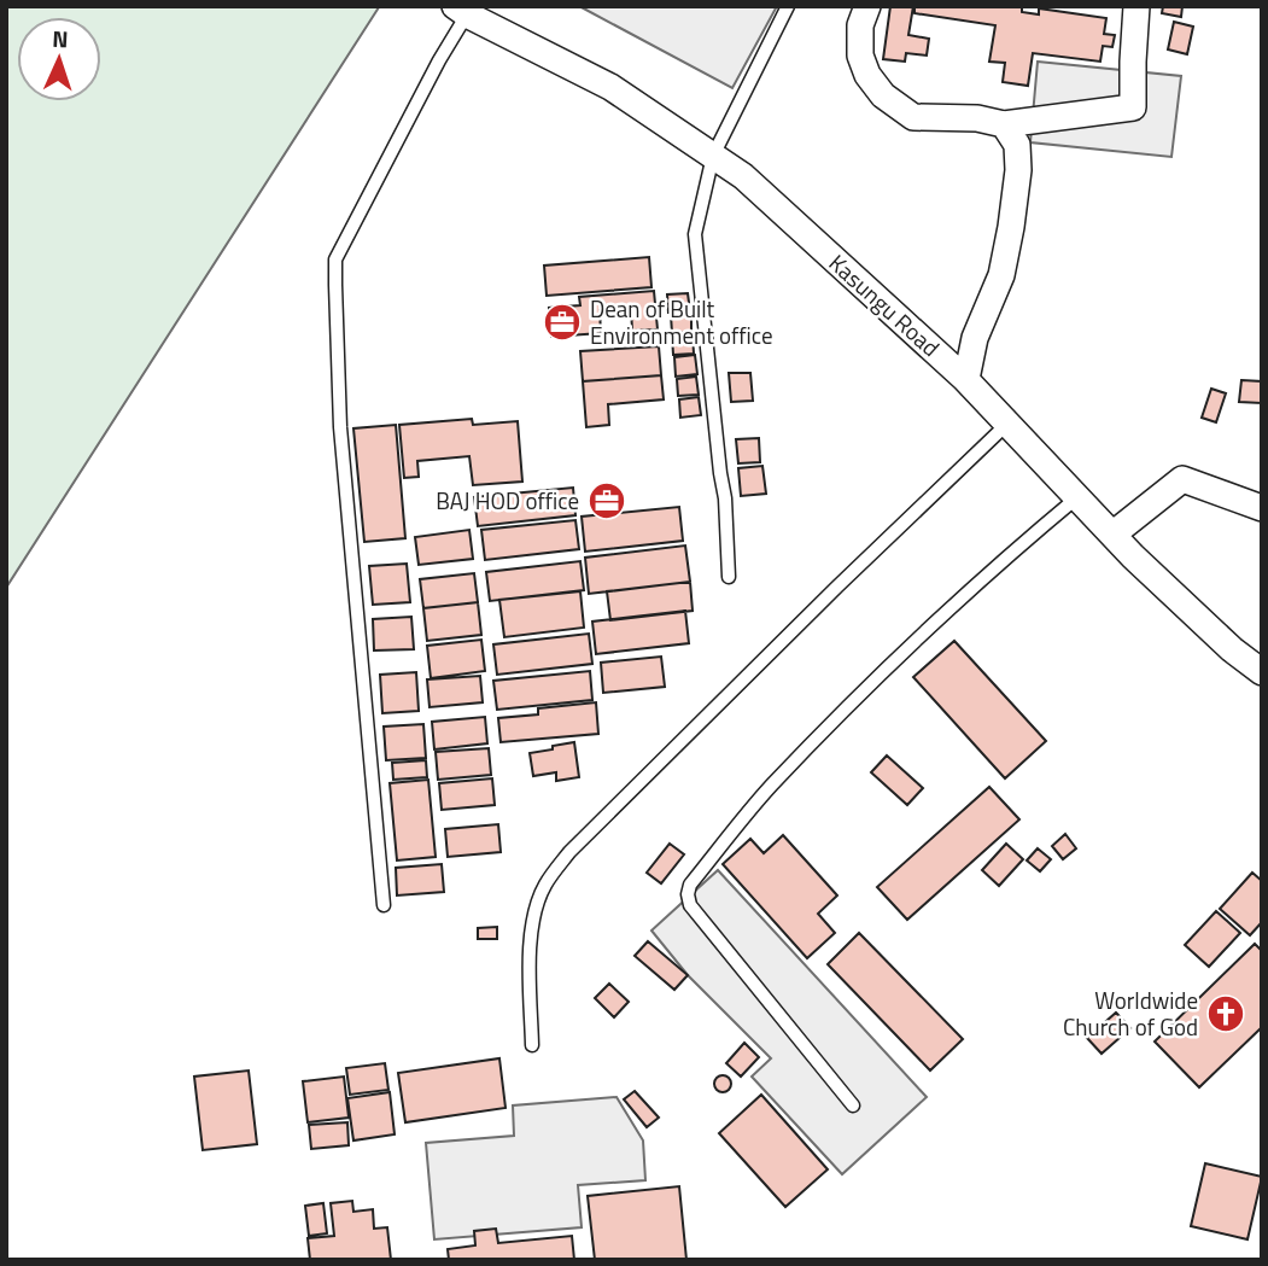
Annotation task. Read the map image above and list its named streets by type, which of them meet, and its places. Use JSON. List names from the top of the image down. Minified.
{"streets":{"street":["Kasungu Road"]},"places":{"office":["Dean of Built Environment office","BAJ HOD office"],"church":["Worldwide Church of God"]},"north":"top"}
